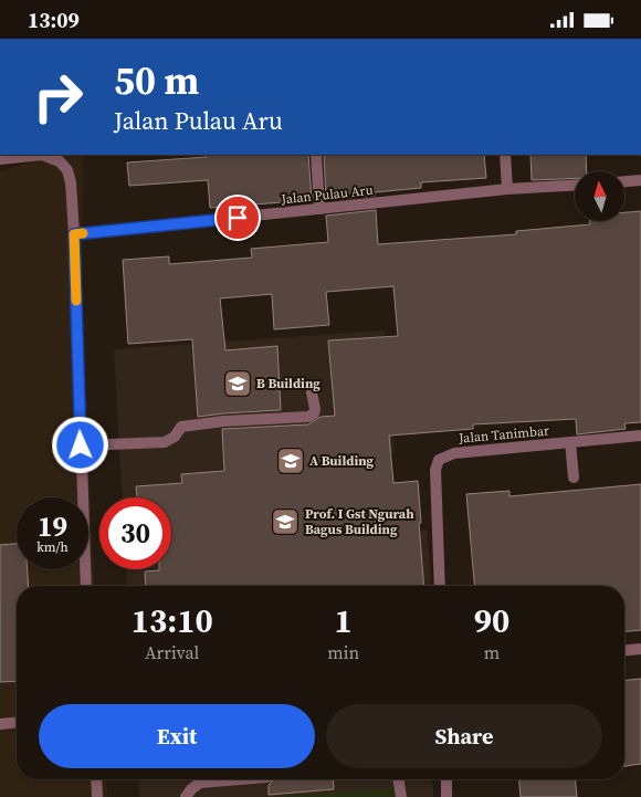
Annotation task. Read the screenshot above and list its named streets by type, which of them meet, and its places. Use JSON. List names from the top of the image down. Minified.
{"streets":{"street":["Jalan Pulau Aru","Jalan Tanimbar"]},"places":{"school or university":["B Building","A Building","Prof. I Gst Ngurah Bagus Building"]},"north":"top","page":{"status":"13:09","turn":["50 m","Jalan Pulau Aru"],"speed":"19 km/h","limit":"30","eta":["13:10","Arrival","1","min","90","m"],"buttons":["Exit","Share"]}}
